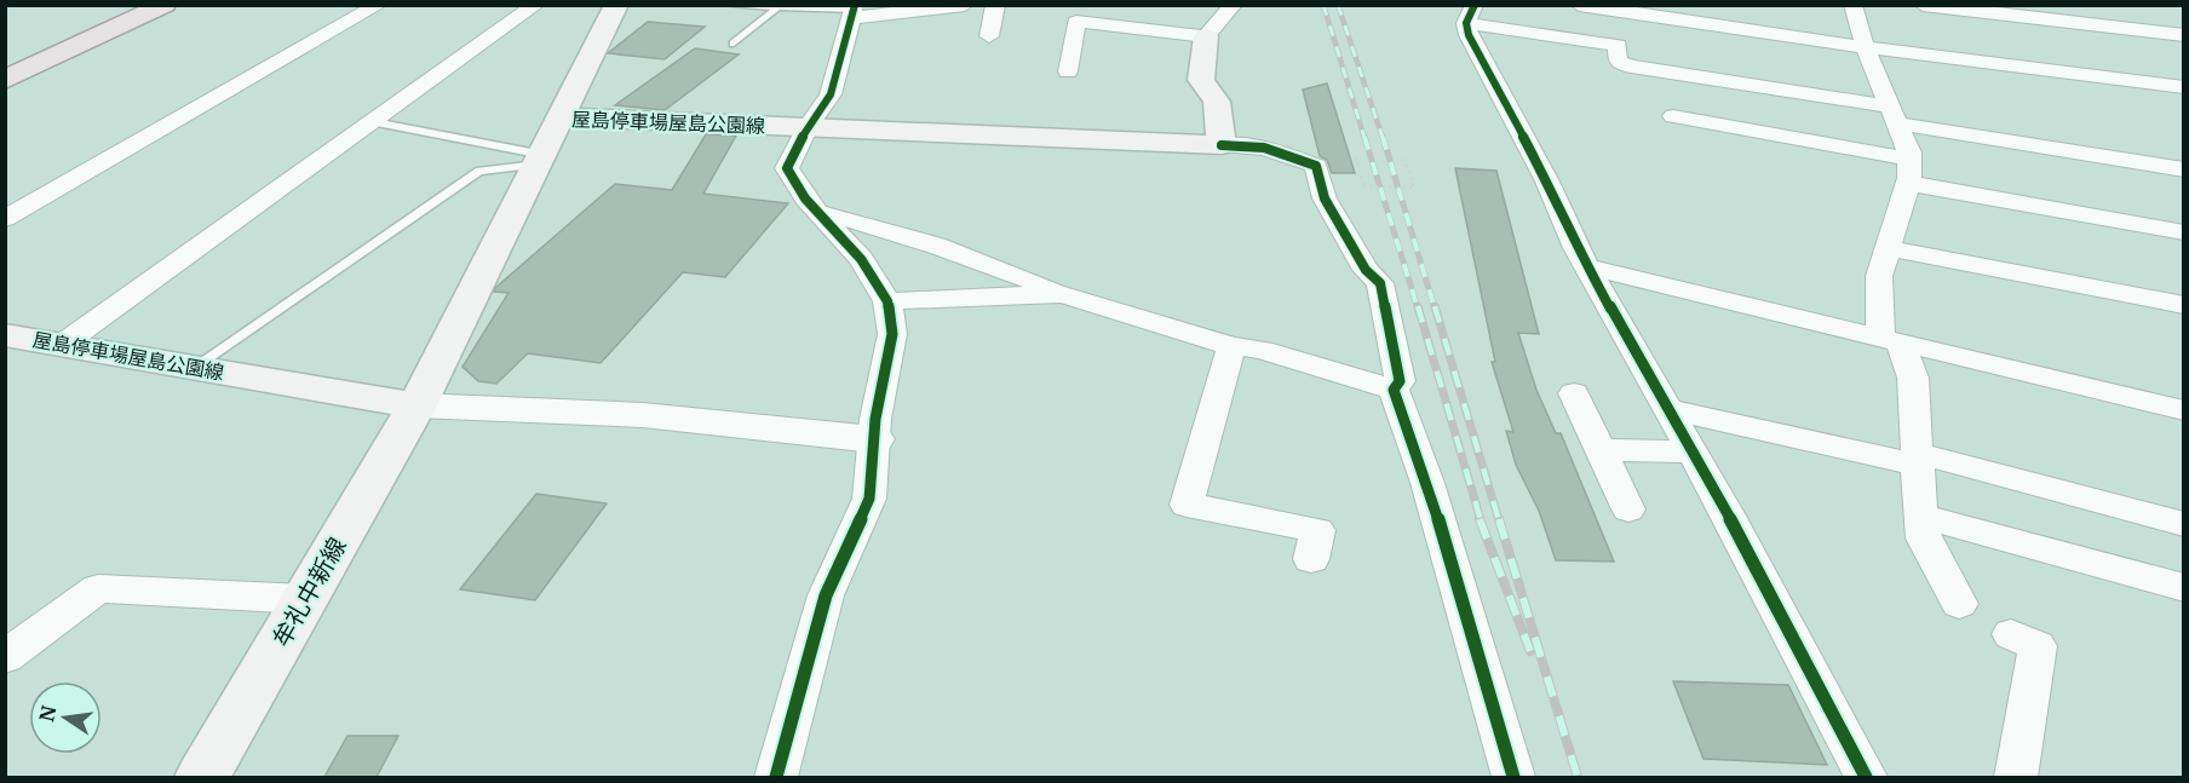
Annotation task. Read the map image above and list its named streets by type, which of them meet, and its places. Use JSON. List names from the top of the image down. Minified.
{"streets":{"main road":["屋島停車場屋島公園線","牟礼中新線"]},"crossings":[["屋島停車場屋島公園線","牟礼中新線"]],"north":"left"}
